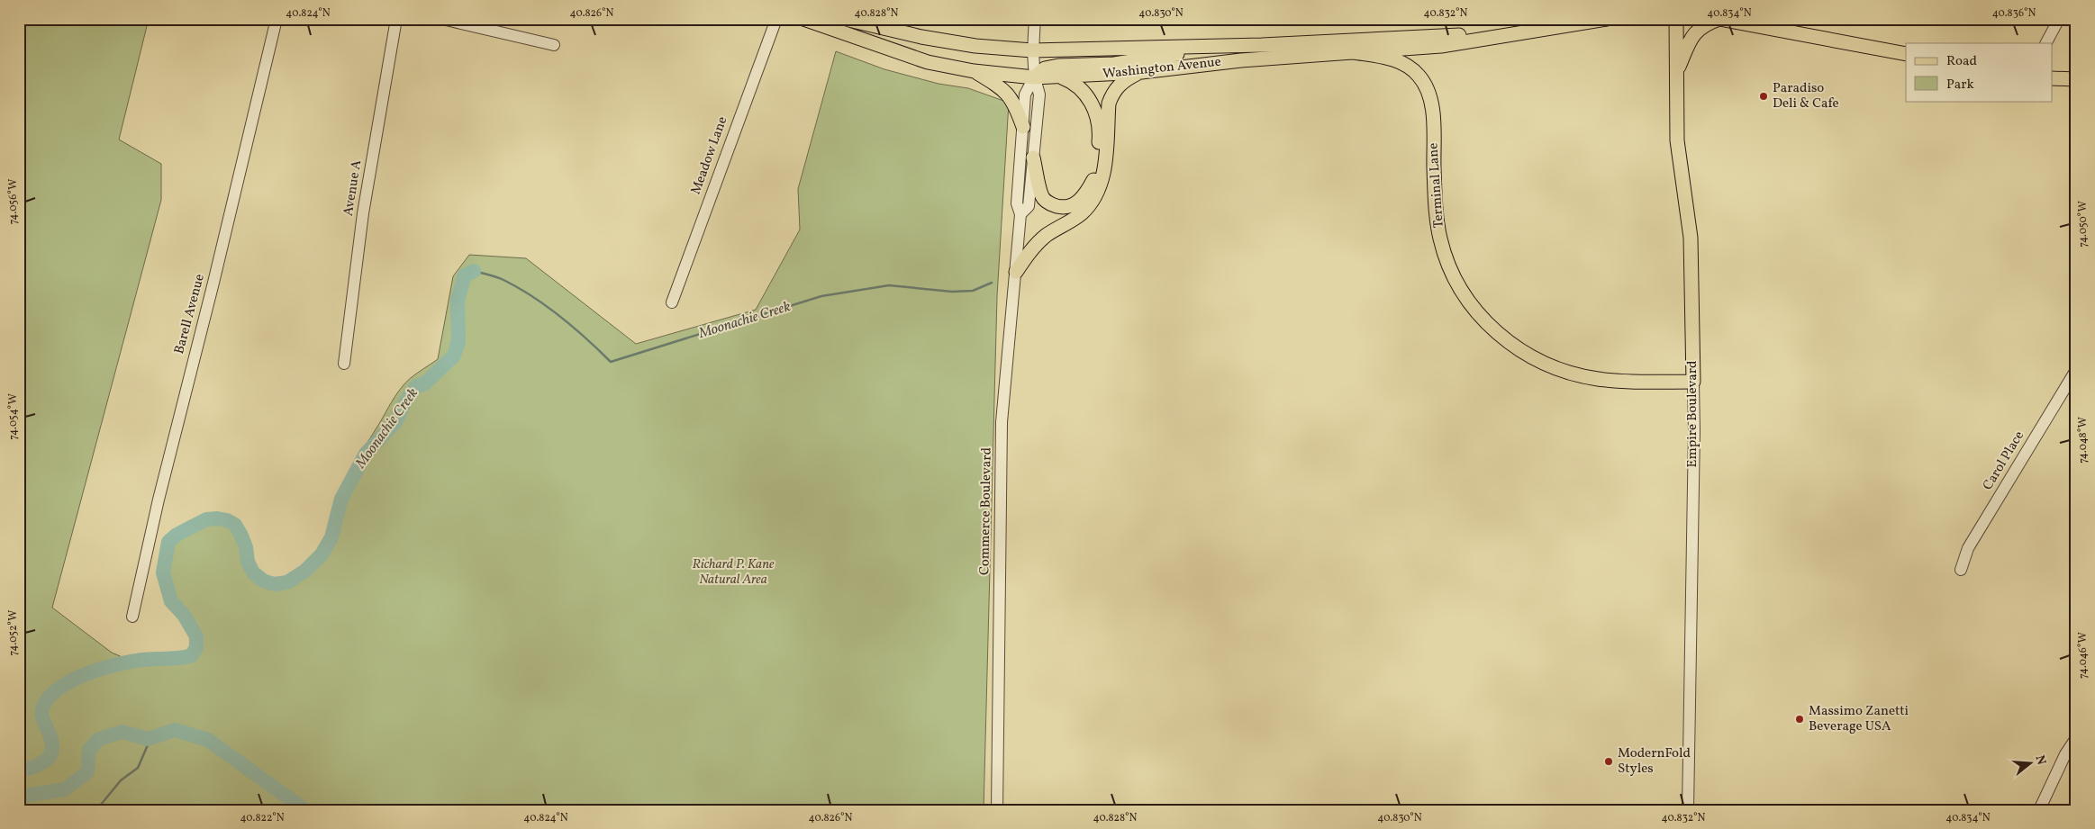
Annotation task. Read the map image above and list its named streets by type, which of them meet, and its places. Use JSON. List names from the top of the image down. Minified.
{"streets":{"main road":["Washington Avenue","Terminal Lane","Empire Boulevard"],"street":["Meadow Lane","Avenue A","Barell Avenue","Carol Place","Commerce Boulevard"]},"crossings":[["Washington Avenue","Terminal Lane"],["Washington Avenue","Commerce Boulevard"],["Terminal Lane","Empire Boulevard"]],"water":["Moonachie Creek"],"parks":["Richard P. Kane Natural Area"],"places":["Paradiso Deli & Cafe","Massimo Zanetti Beverage USA","ModernFold Styles"],"legend":["Road","Park"],"north":"right","coordinates":["40.824°N","40.826°N","40.828°N","40.830°N","40.832°N","40.834°N","40.836°N","74.056°W","74.050°W","74.054°W","74.048°W","74.052°W","74.046°W","40.822°N"]}
